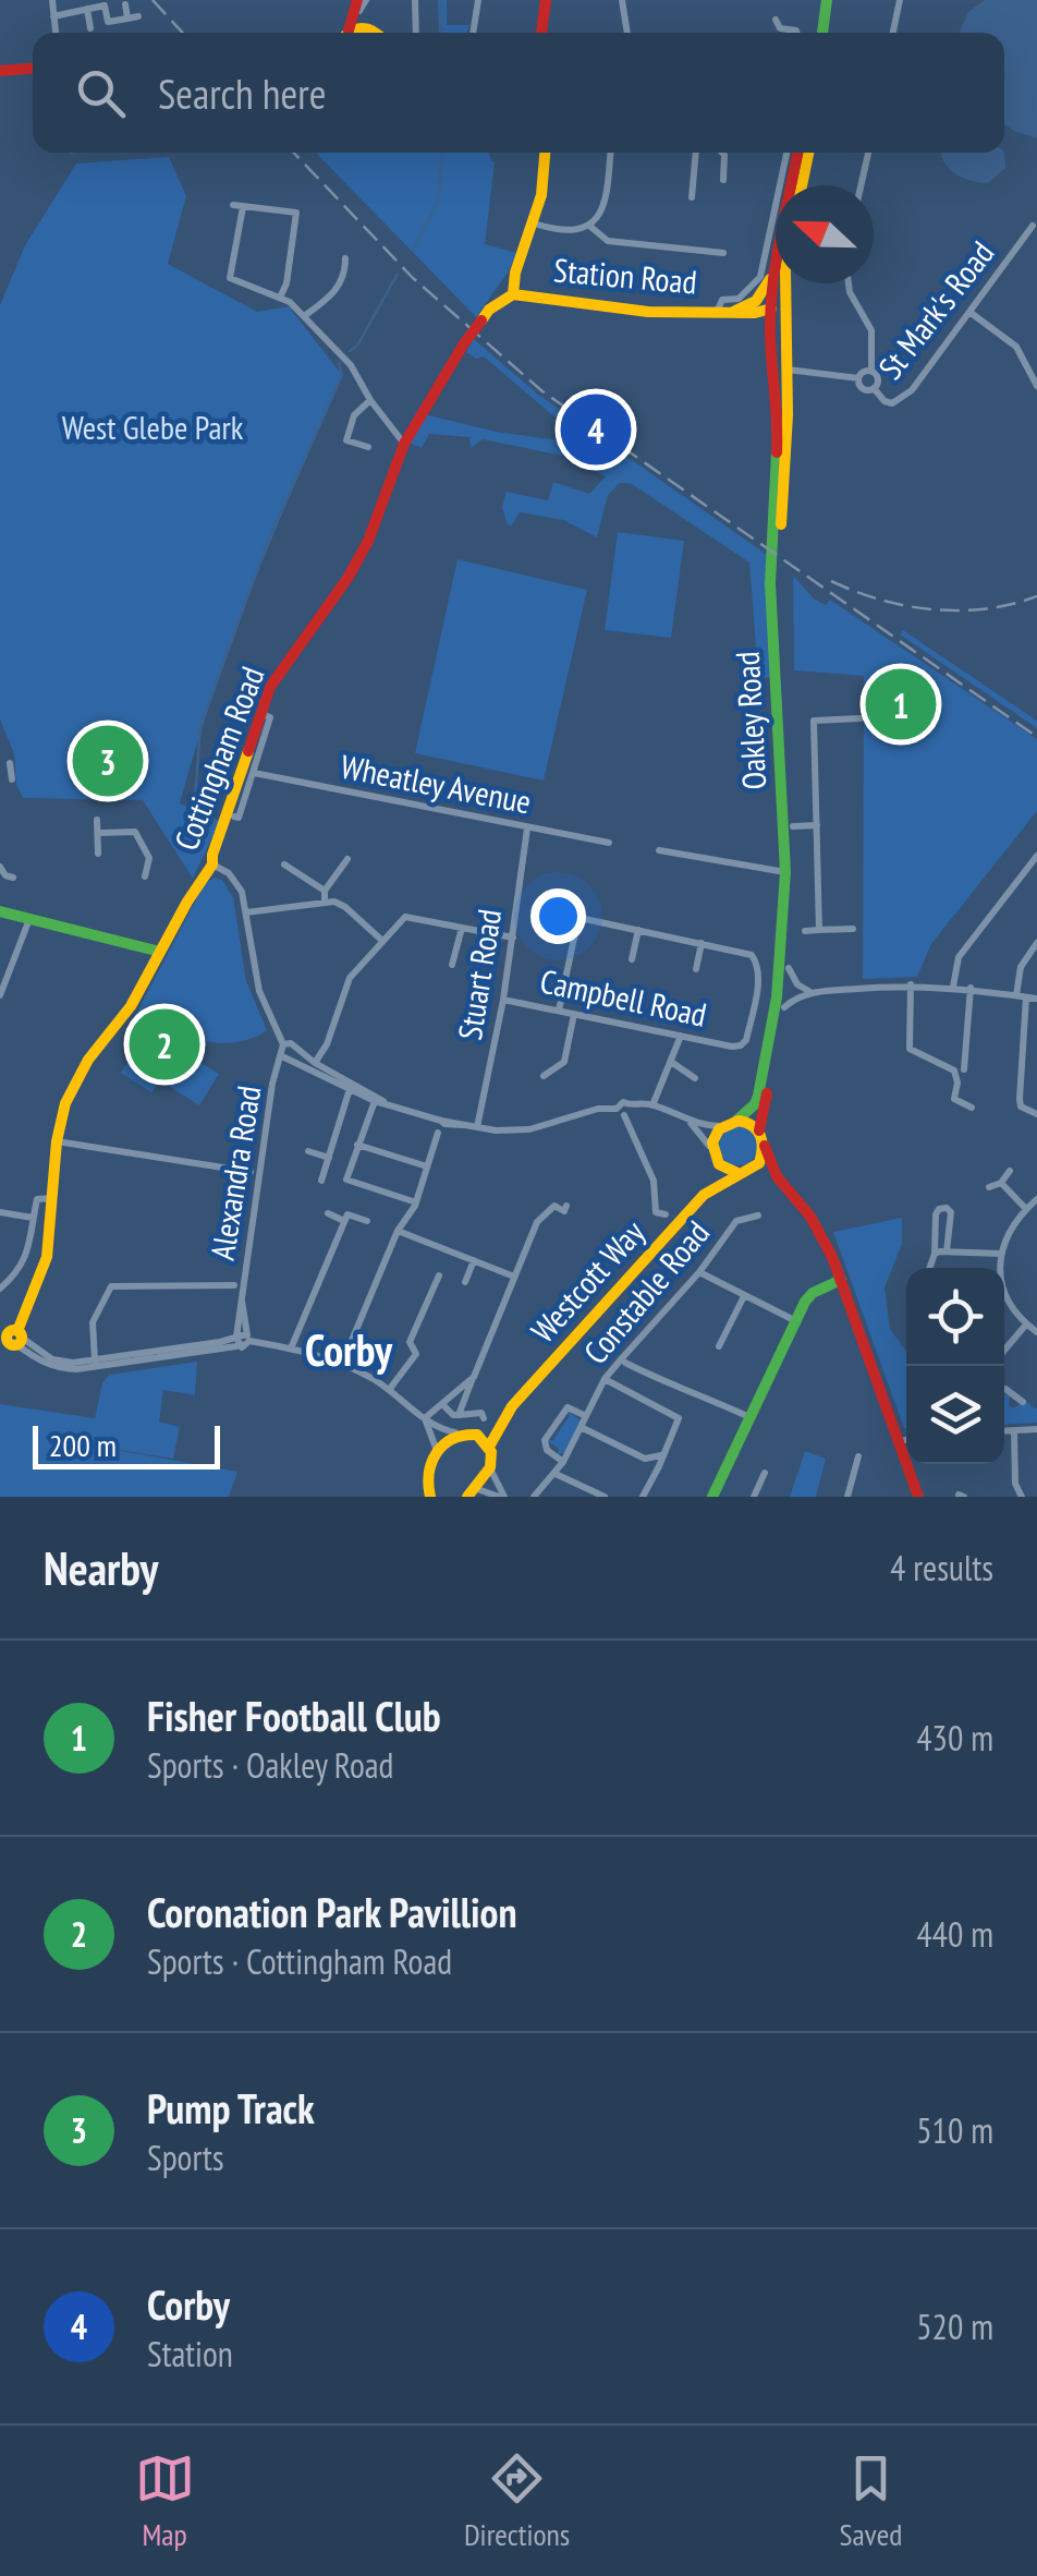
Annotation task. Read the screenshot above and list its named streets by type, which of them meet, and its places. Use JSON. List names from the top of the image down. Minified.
{"streets":{"main road":["Station Road","Oakley Road","Cottingham Road","Westcott Way"],"street":["St Mark's Road","Wheatley Avenue","Stuart Road","Campbell Road","Alexandra Road","Constable Road"]},"crossings":[["Station Road","Oakley Road"],["Station Road","Cottingham Road"],["St Mark's Road","Oakley Road"],["Oakley Road","Westcott Way"],["Wheatley Avenue","Stuart Road"],["Stuart Road","Campbell Road"]],"districts":["Corby"],"parks":["West Glebe Park"],"scale_bar":"200 m","north":"left","page":{"search":"Search here","pins":["4","1","3","2"],"scale":"200 m","heading":["Nearby","4 results"],"list":[{"mark":"1","name":"Fisher Football Club","note":"Sports · Oakley Road","value":"430 m"},{"mark":"2","name":"Coronation Park Pavillion","note":"Sports · Cottingham Road","value":"440 m"},{"mark":"3","name":"Pump Track","note":"Sports","value":"510 m"},{"mark":"4","name":"Corby","note":"Station","value":"520 m"}],"nav":["Map","Directions","Saved"]}}
